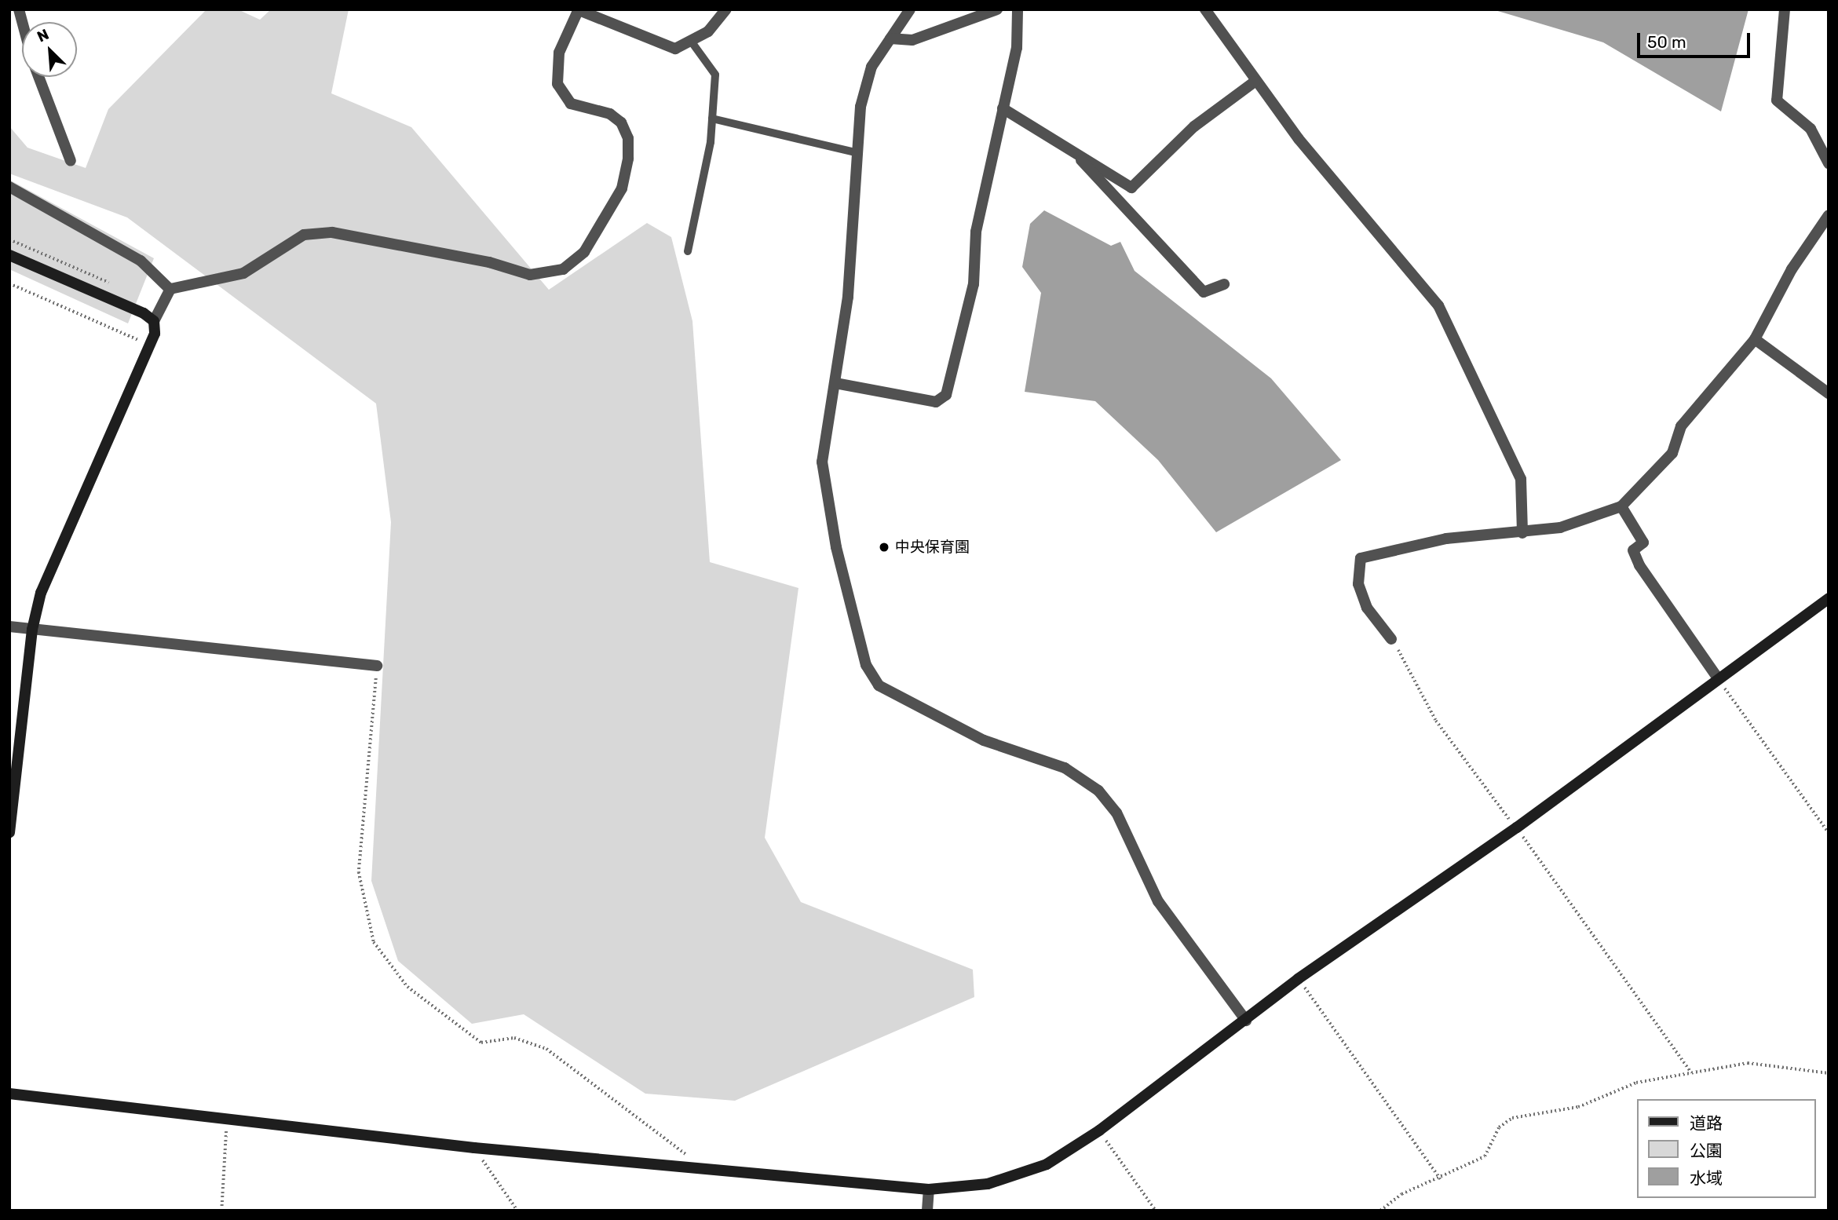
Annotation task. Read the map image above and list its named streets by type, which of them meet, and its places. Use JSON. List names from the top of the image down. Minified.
{"places":["中央保育園"],"legend":["道路","公園","水域"],"scale_bar":"50 m","north":"top left"}
